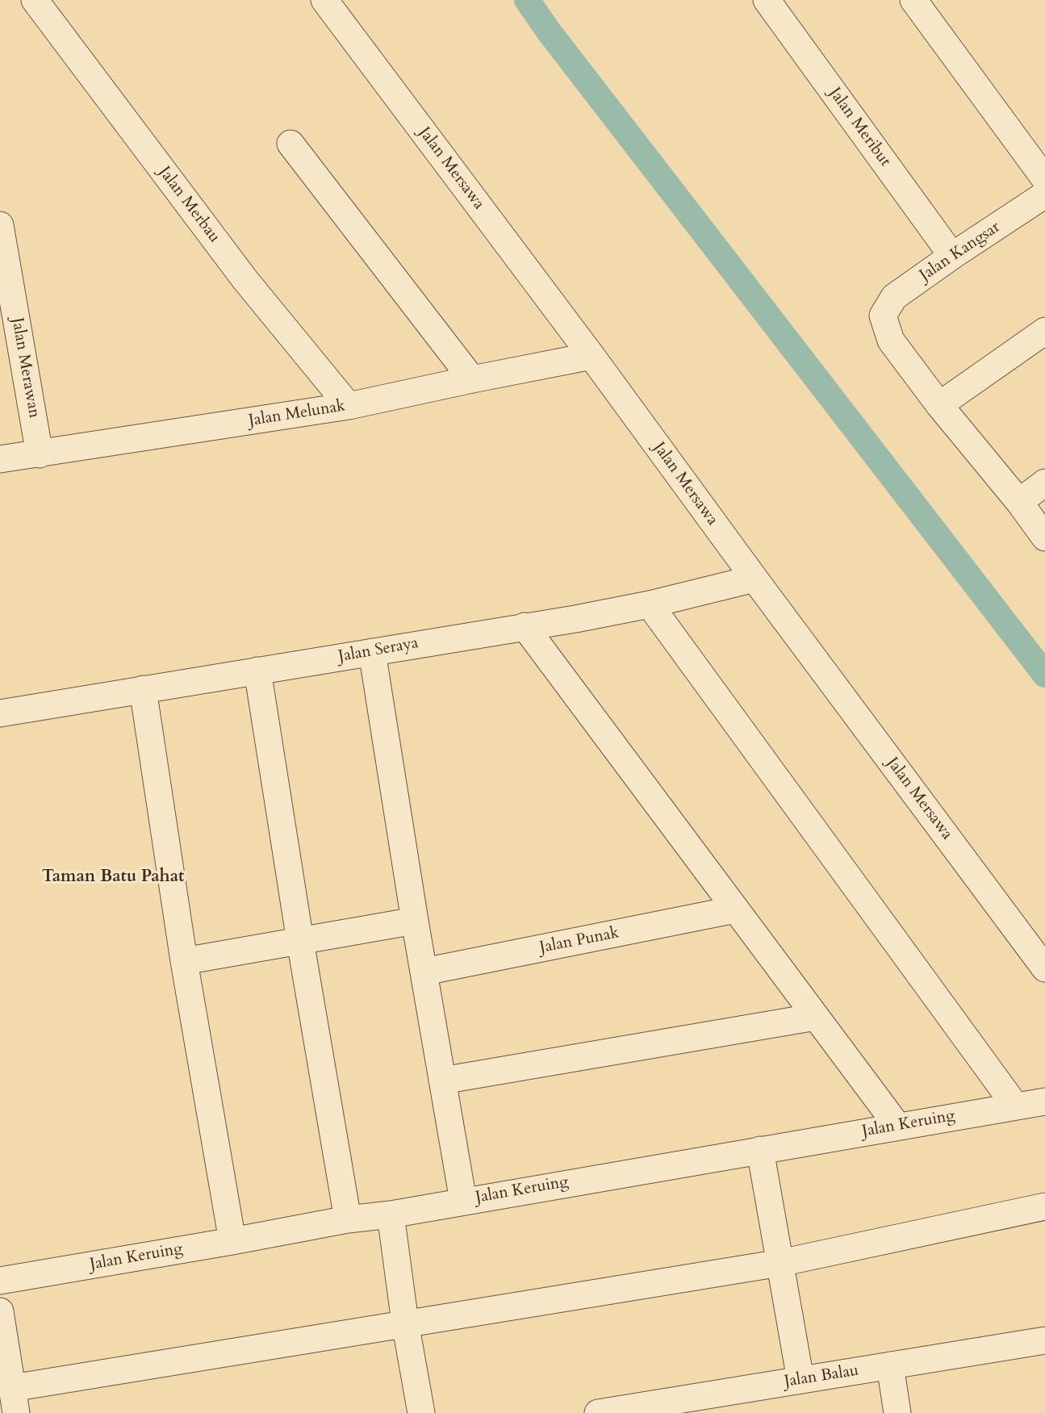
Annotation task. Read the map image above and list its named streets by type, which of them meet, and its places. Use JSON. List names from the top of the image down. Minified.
{"streets":{"street":["Jalan Meribut","Jalan Mersawa","Jalan Merbau","Jalan Kangsar","Jalan Merawan","Jalan Melunak","Jalan Seraya","Jalan Punak","Jalan Keruing","Jalan Balau"]},"crossings":[["Jalan Meribut","Jalan Kangsar"],["Jalan Mersawa","Jalan Melunak"],["Jalan Mersawa","Jalan Seraya"],["Jalan Merbau","Jalan Melunak"],["Jalan Merawan","Jalan Melunak"]],"districts":["Taman Batu Pahat"]}
